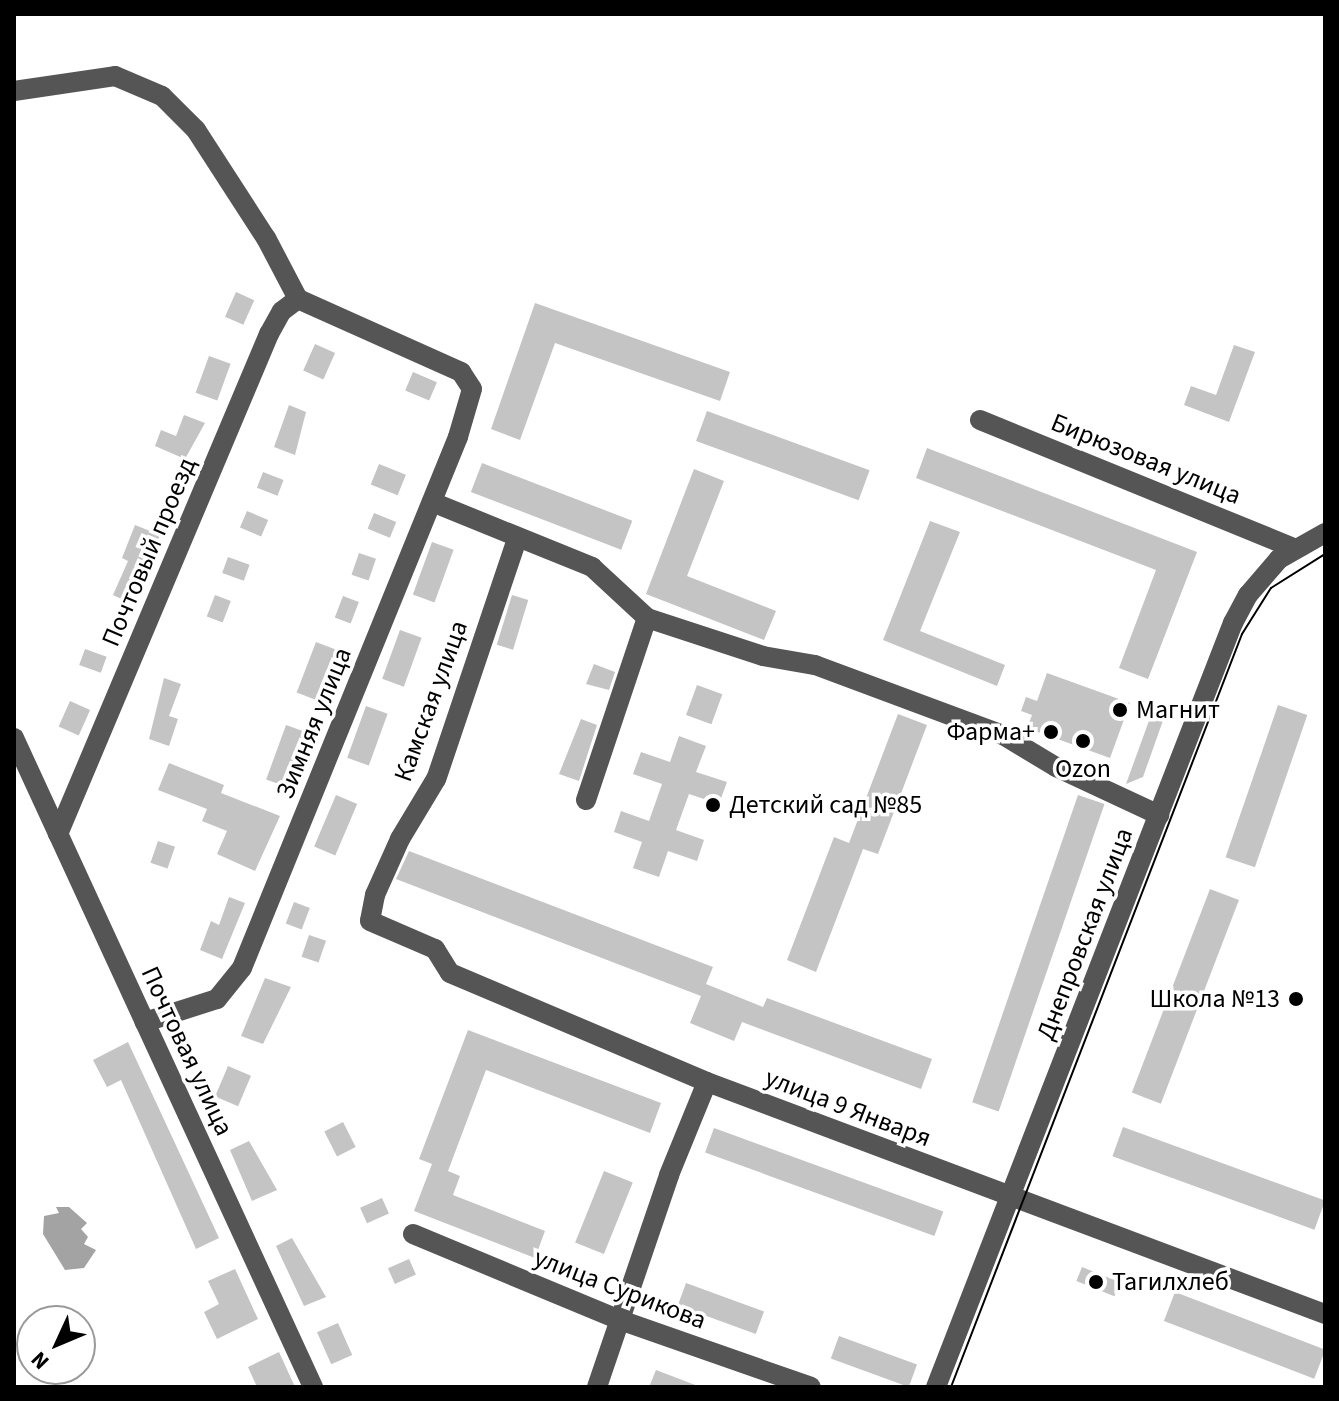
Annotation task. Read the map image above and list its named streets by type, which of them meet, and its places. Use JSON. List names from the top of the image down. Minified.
{"streets":{"street":["Бирюзовая улица","Почтовый проезд","Камская улица","Зимняя улица","Днепровская улица","Почтовая улица","улица 9 Января","улица Сурикова"]},"crossings":[["Бирюзовая улица","Днепровская улица"],["Почтовый проезд","Зимняя улица"],["Почтовый проезд","Почтовая улица"],["Камская улица","улица 9 Января"],["Зимняя улица","Почтовая улица"],["Днепровская улица","улица 9 Января"]],"places":["Магнит","Фарма+","Ozon","Детский сад №85","Школа №13","Тагилхлеб"],"north":"bottom left"}
